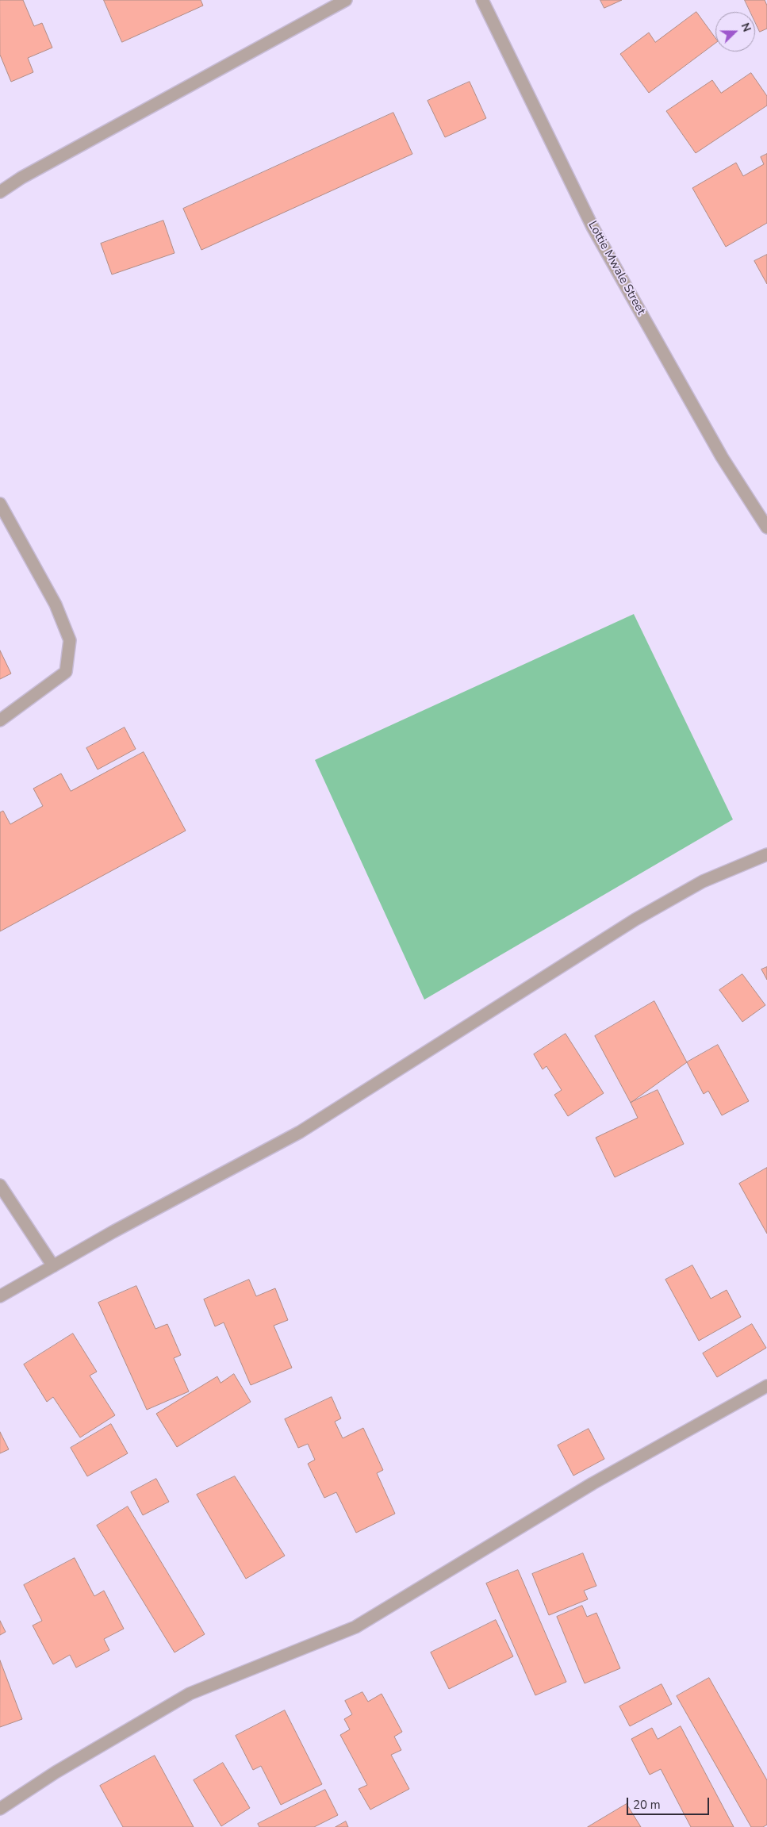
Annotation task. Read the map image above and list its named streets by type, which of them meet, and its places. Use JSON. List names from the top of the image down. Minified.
{"streets":{"street":["Lottie Mwale Street"]},"scale_bar":"20 m","north":"right"}
